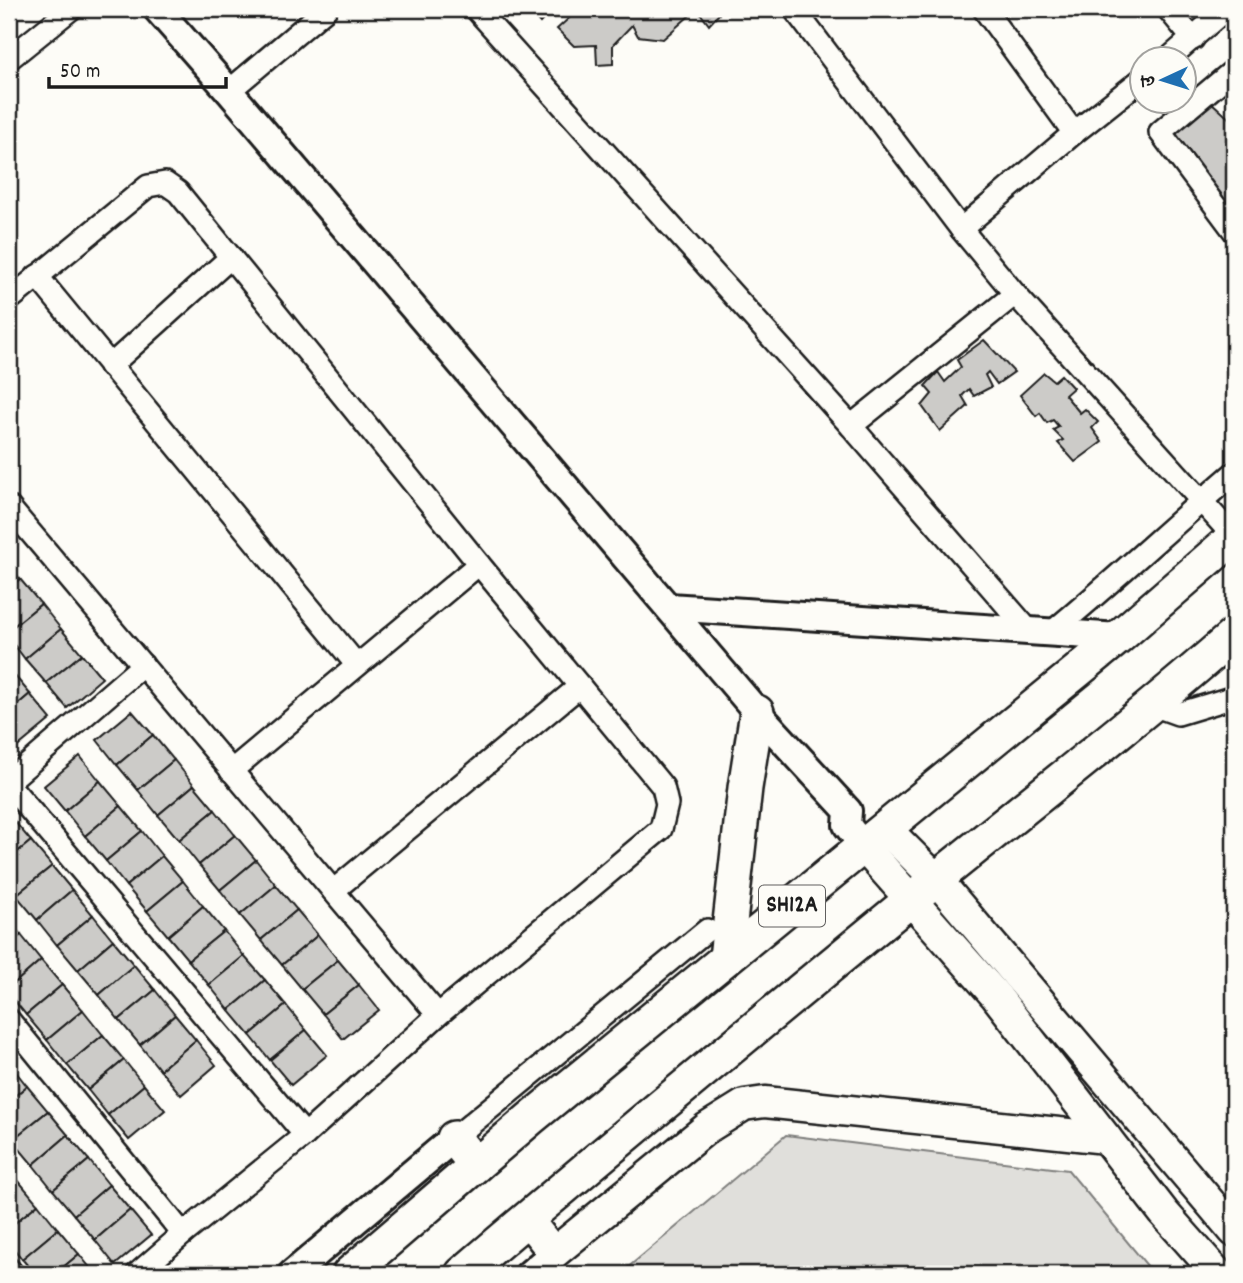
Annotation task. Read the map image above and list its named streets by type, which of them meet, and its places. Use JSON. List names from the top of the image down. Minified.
{"streets":{"main road":["SH12A"]},"scale_bar":"50 m","north":"left"}
